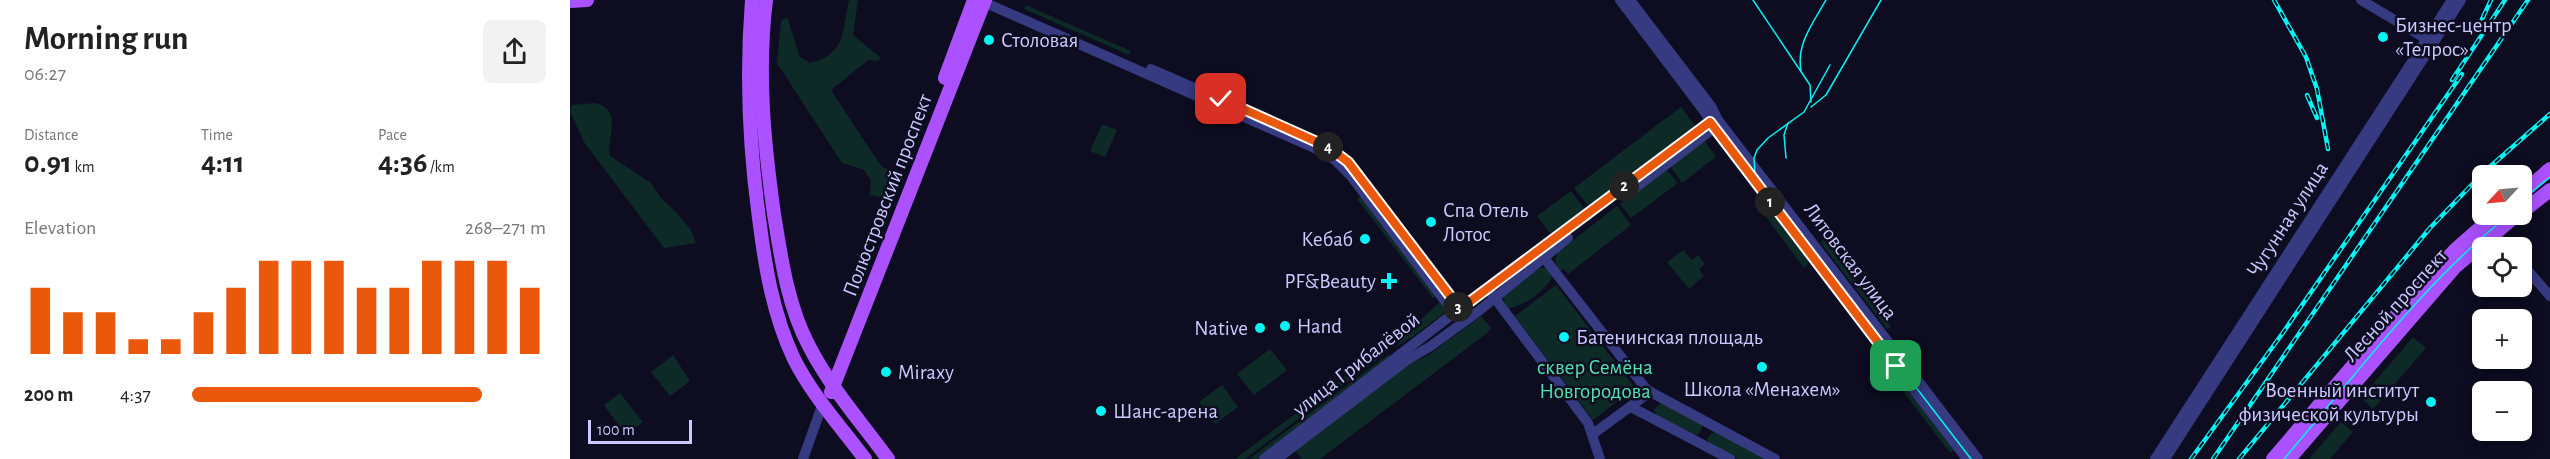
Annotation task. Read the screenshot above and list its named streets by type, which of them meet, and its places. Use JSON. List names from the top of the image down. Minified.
{"streets":{"main road":["Полюстровский проспект","Лесной проспект"],"street":["Чугунная улица","Литовская улица","улица Грибалёвой"]},"crossings":[["Литовская улица","улица Грибалёвой"]],"parks":["сквер Семёна Новгородова"],"places":{"other":["Бизнес-центр «Телрос»","Столовая","Спа Отель Лотос","Кебаб","Hand","Native","Батенинская площадь","Школа «Менахем»","Miraxy","Военный институт физической культуры","Шанс-арена"],"health":["PF&Beauty"]},"scale_bar":"100 m","north":"bottom left","page":{"heading":["Morning run","06:27"],"stats":[["Distance","0.91 km"],["Time","4:11"],["Pace","4:36 /km"]],"pins":["4","2","1","3"],"map_buttons":["+","−"],"chart":["Elevation","268–271 m"],"list":[{"name":"200 m","note":"4:37"}],"scale":"100 m"}}
